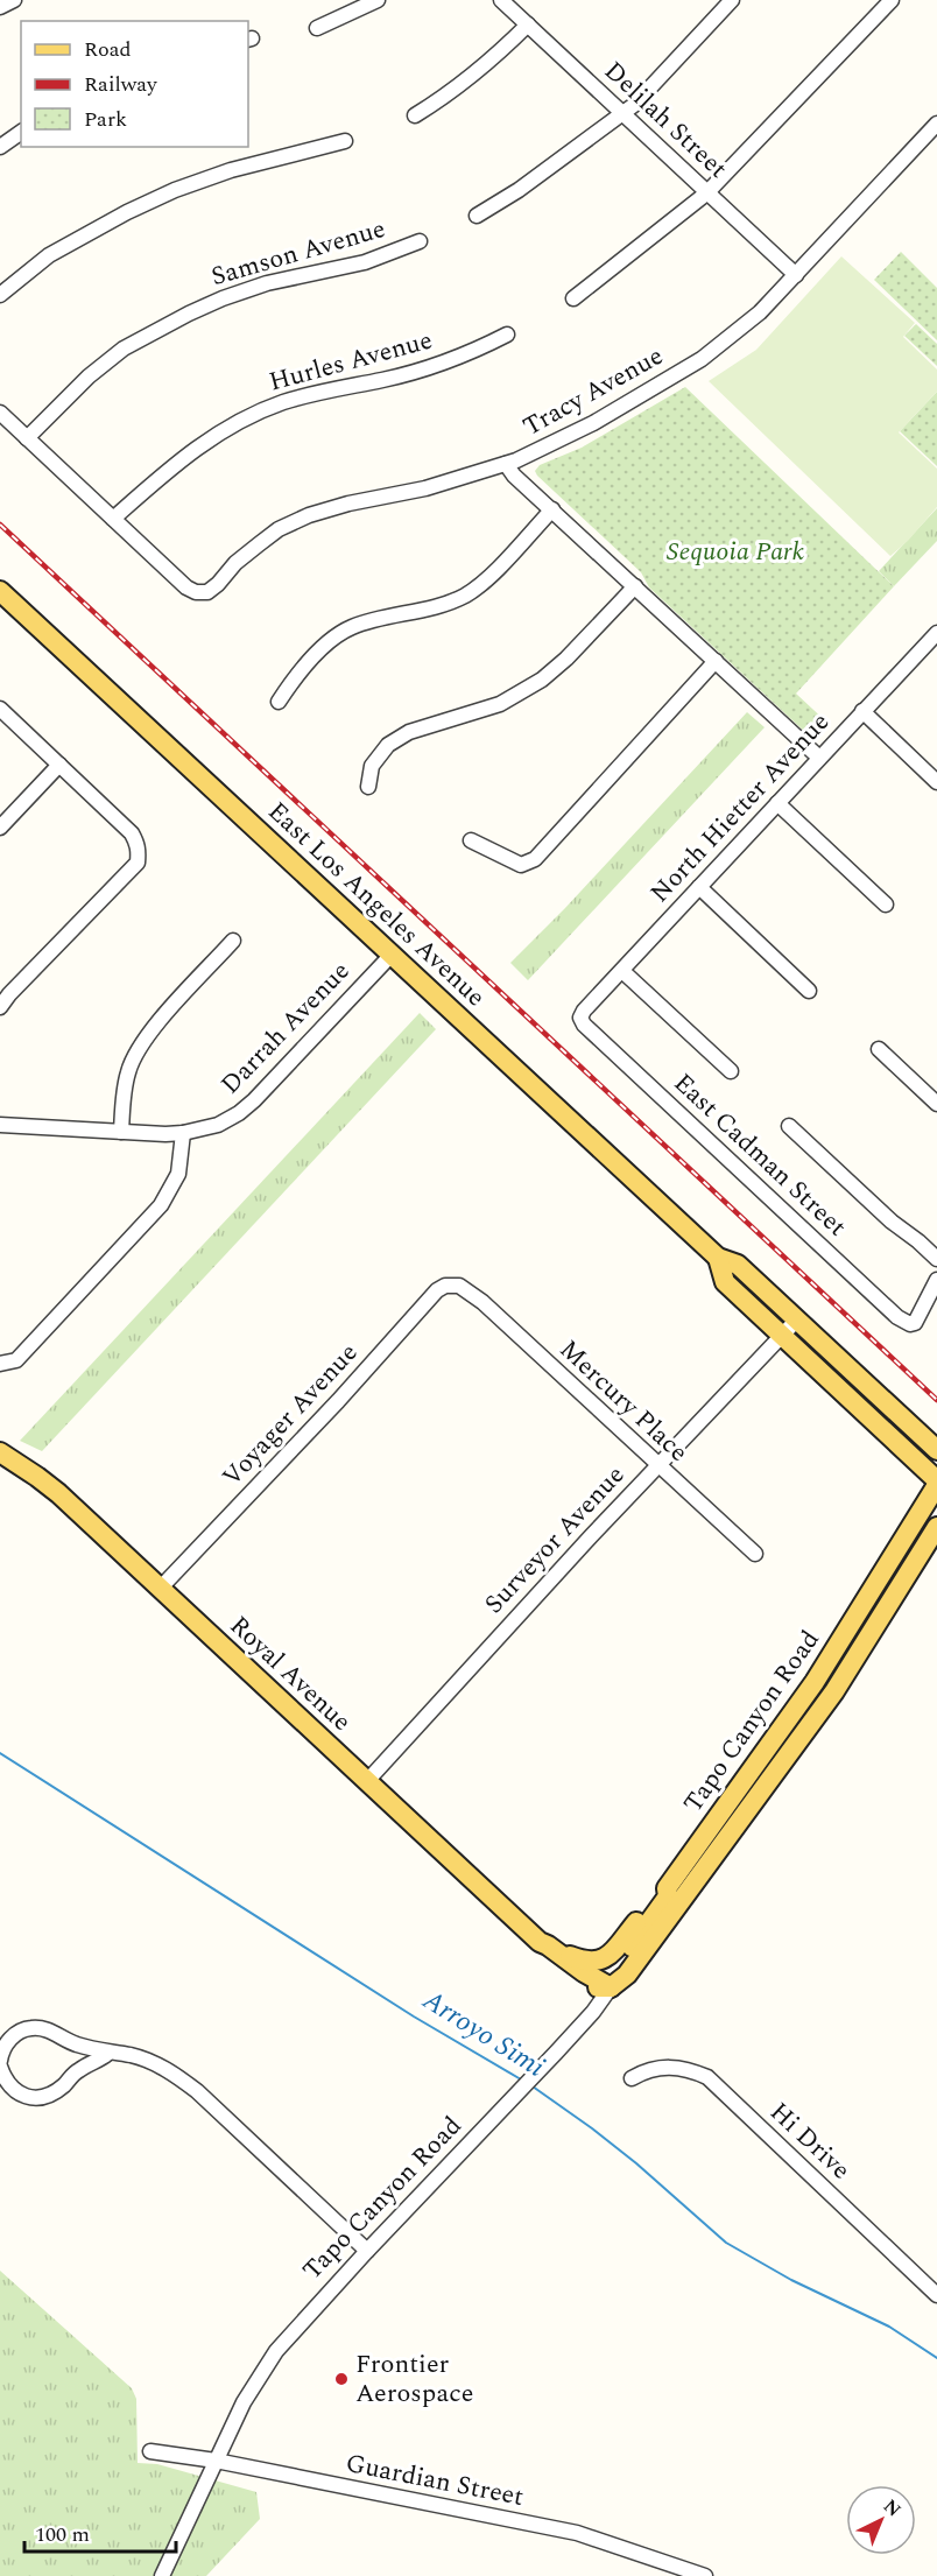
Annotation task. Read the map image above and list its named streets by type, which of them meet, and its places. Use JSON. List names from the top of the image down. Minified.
{"streets":{"main road":["East Los Angeles Avenue","Royal Avenue","Tapo Canyon Road"],"street":["Delilah Street","Samson Avenue","Hurles Avenue","Tracy Avenue","North Hietter Avenue","Darrah Avenue","East Cadman Street","Mercury Place","Voyager Avenue","Surveyor Avenue","Hi Drive","Guardian Street"]},"crossings":[["Delilah Street","Tracy Avenue"],["Hurles Avenue","Tracy Avenue"],["North Hietter Avenue","East Cadman Street"],["East Los Angeles Avenue","Darrah Avenue"],["East Los Angeles Avenue","Surveyor Avenue"],["East Los Angeles Avenue","Tapo Canyon Road"],["Mercury Place","Voyager Avenue"],["Mercury Place","Surveyor Avenue"],["Voyager Avenue","Royal Avenue"],["Surveyor Avenue","Royal Avenue"],["Royal Avenue","Tapo Canyon Road"],["Tapo Canyon Road","Guardian Street"]],"water":["Arroyo Simi"],"parks":["Sequoia Park"],"places":["Frontier Aerospace"],"legend":["Road","Railway","Park"],"scale_bar":"100 m","north":"top right"}
